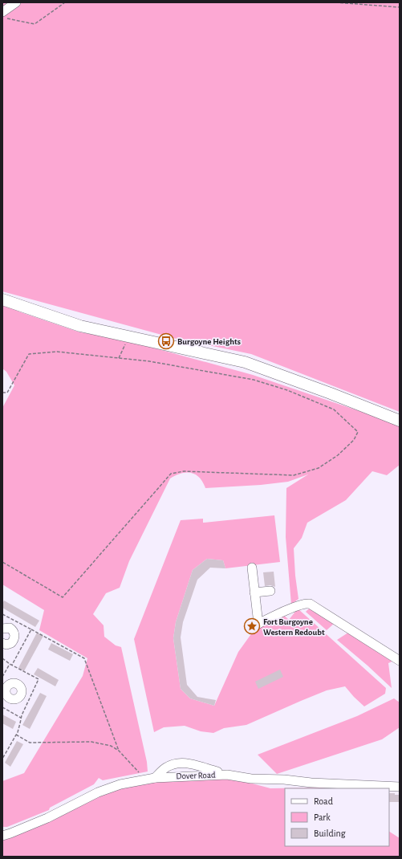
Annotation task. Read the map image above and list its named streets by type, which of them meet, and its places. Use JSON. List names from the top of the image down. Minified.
{"streets":{"street":["Dover Road"]},"places":{"bus stop":["Burgoyne Heights"],"place":["Fort Burgoyne Western Redoubt"]},"legend":["Road","Park","Building"]}
